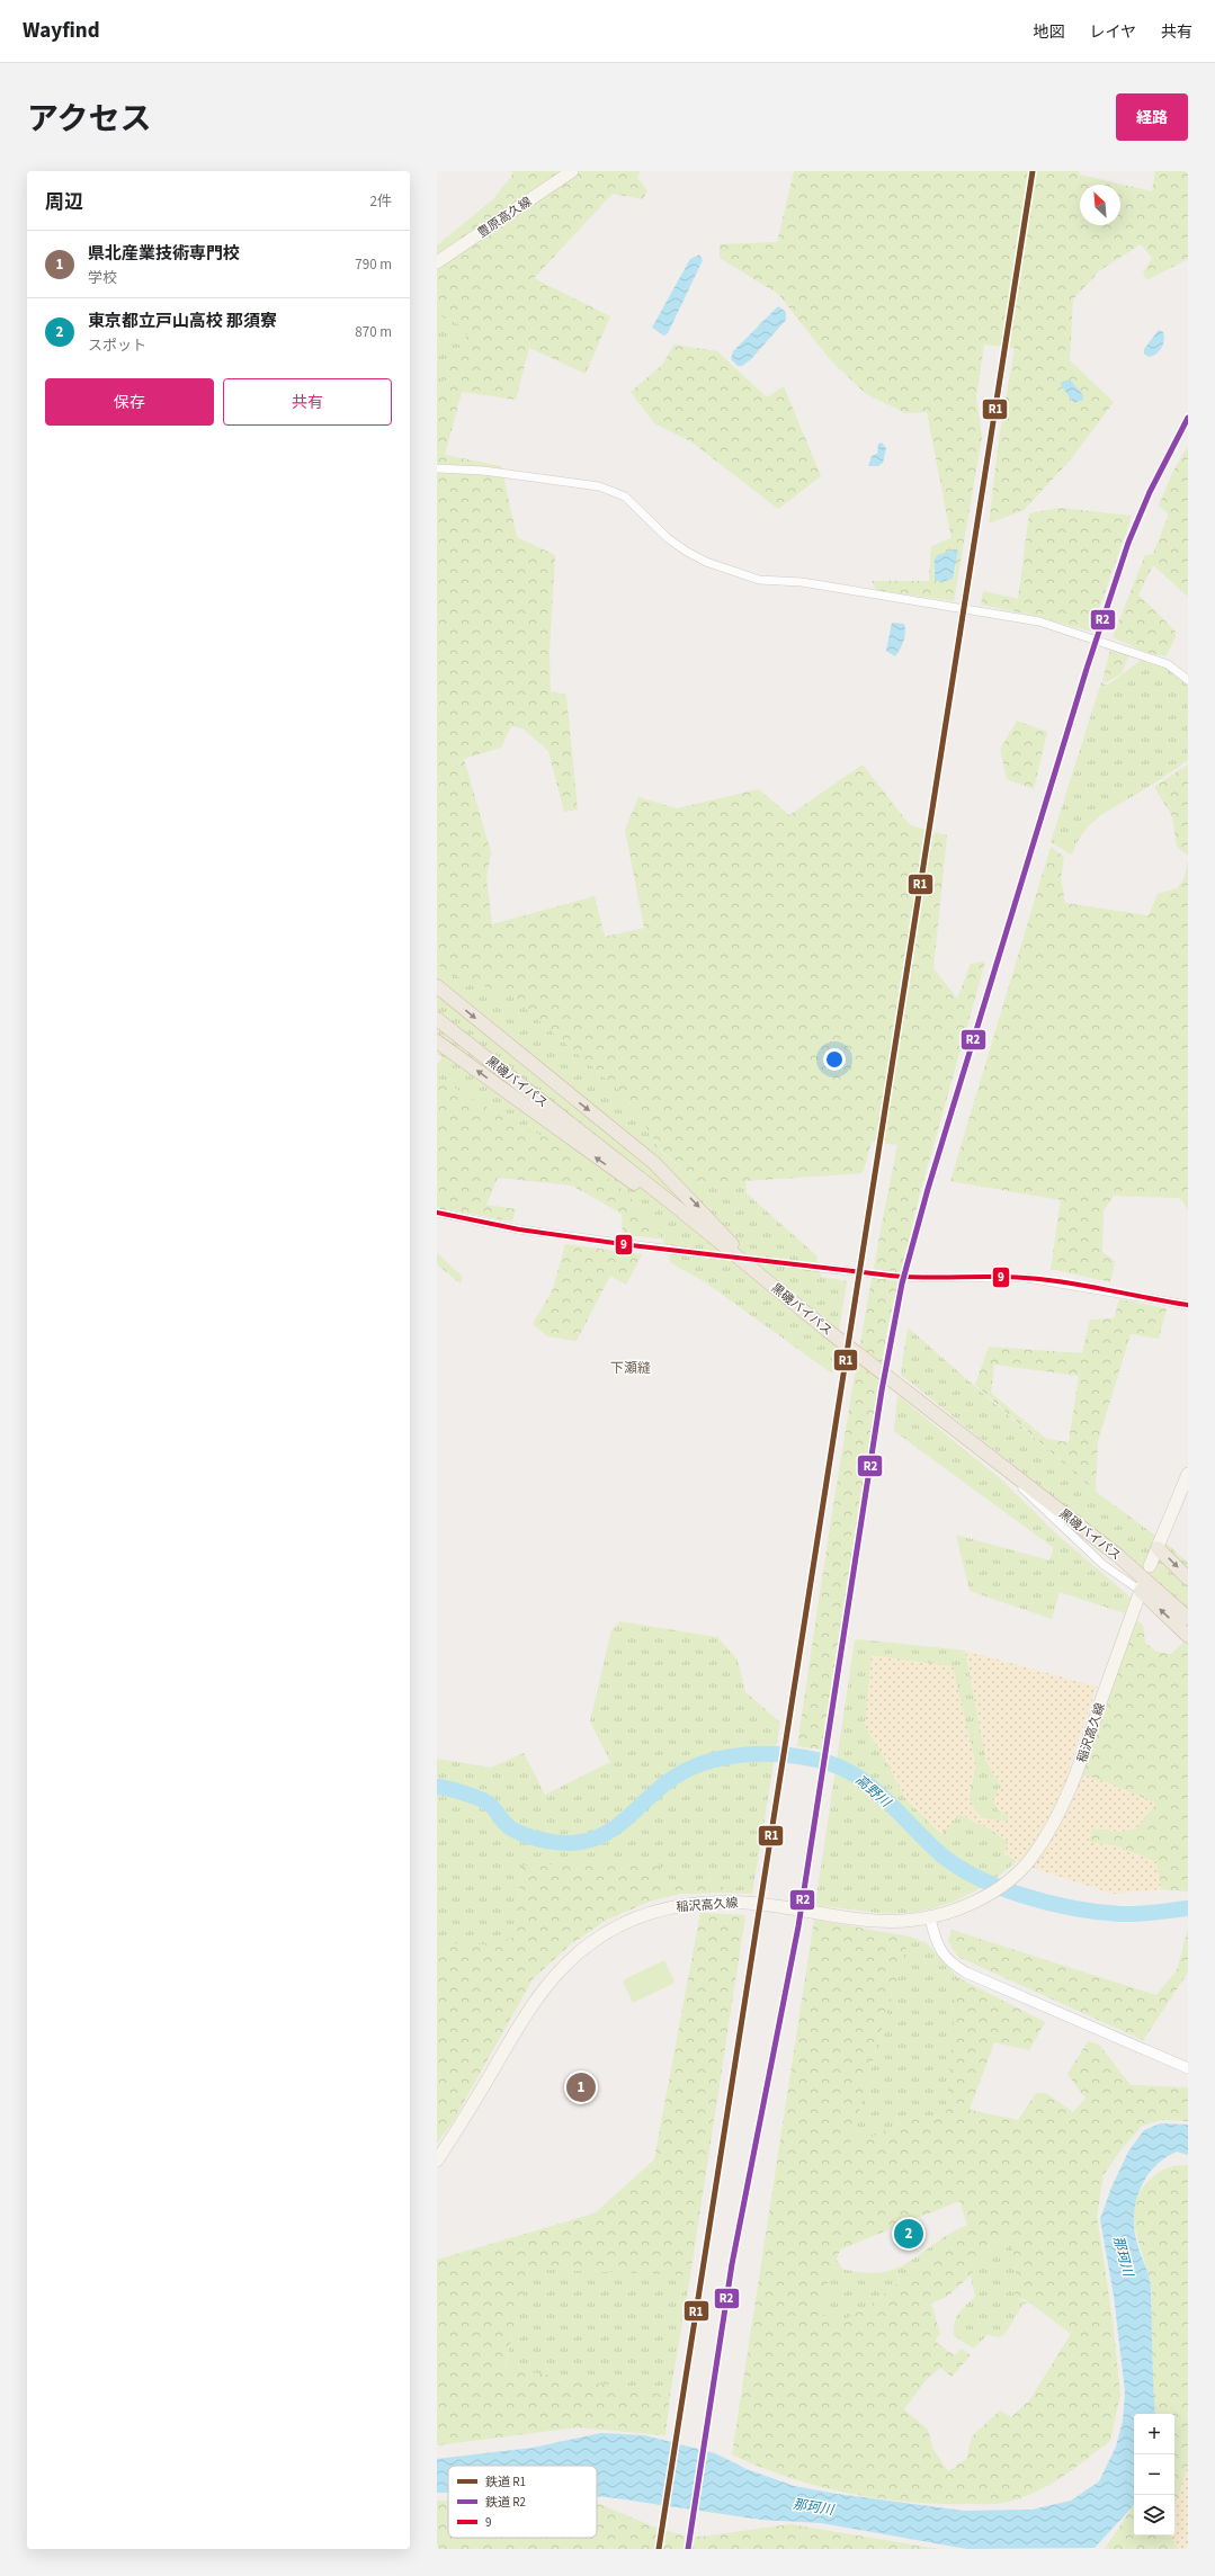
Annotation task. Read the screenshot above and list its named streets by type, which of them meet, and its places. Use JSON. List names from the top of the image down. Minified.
{"streets":{"highway":["黒磯バイパス"],"main road":["豊原高久線","稲沢高久線"]},"districts":["下瀬縫"],"water":["高野川","那珂川"],"lines":["rail line R1","rail line R2","transit line 9"],"legend":["鉄道 R1","鉄道 R2","9"],"north":"top left","page":{"header":"Wayfind","nav":["地図","レイヤ","共有"],"title":"アクセス","buttons":["経路",["保存","共有"]],"heading":["周辺","2件"],"list":[{"mark":"1","name":"県北産業技術専門校","note":"学校","value":"790 m"},{"mark":"2","name":"東京都立戸山高校 那須寮","note":"スポット","value":"870 m"}],"pins":["1","2"],"map_buttons":["+","−"]}}
